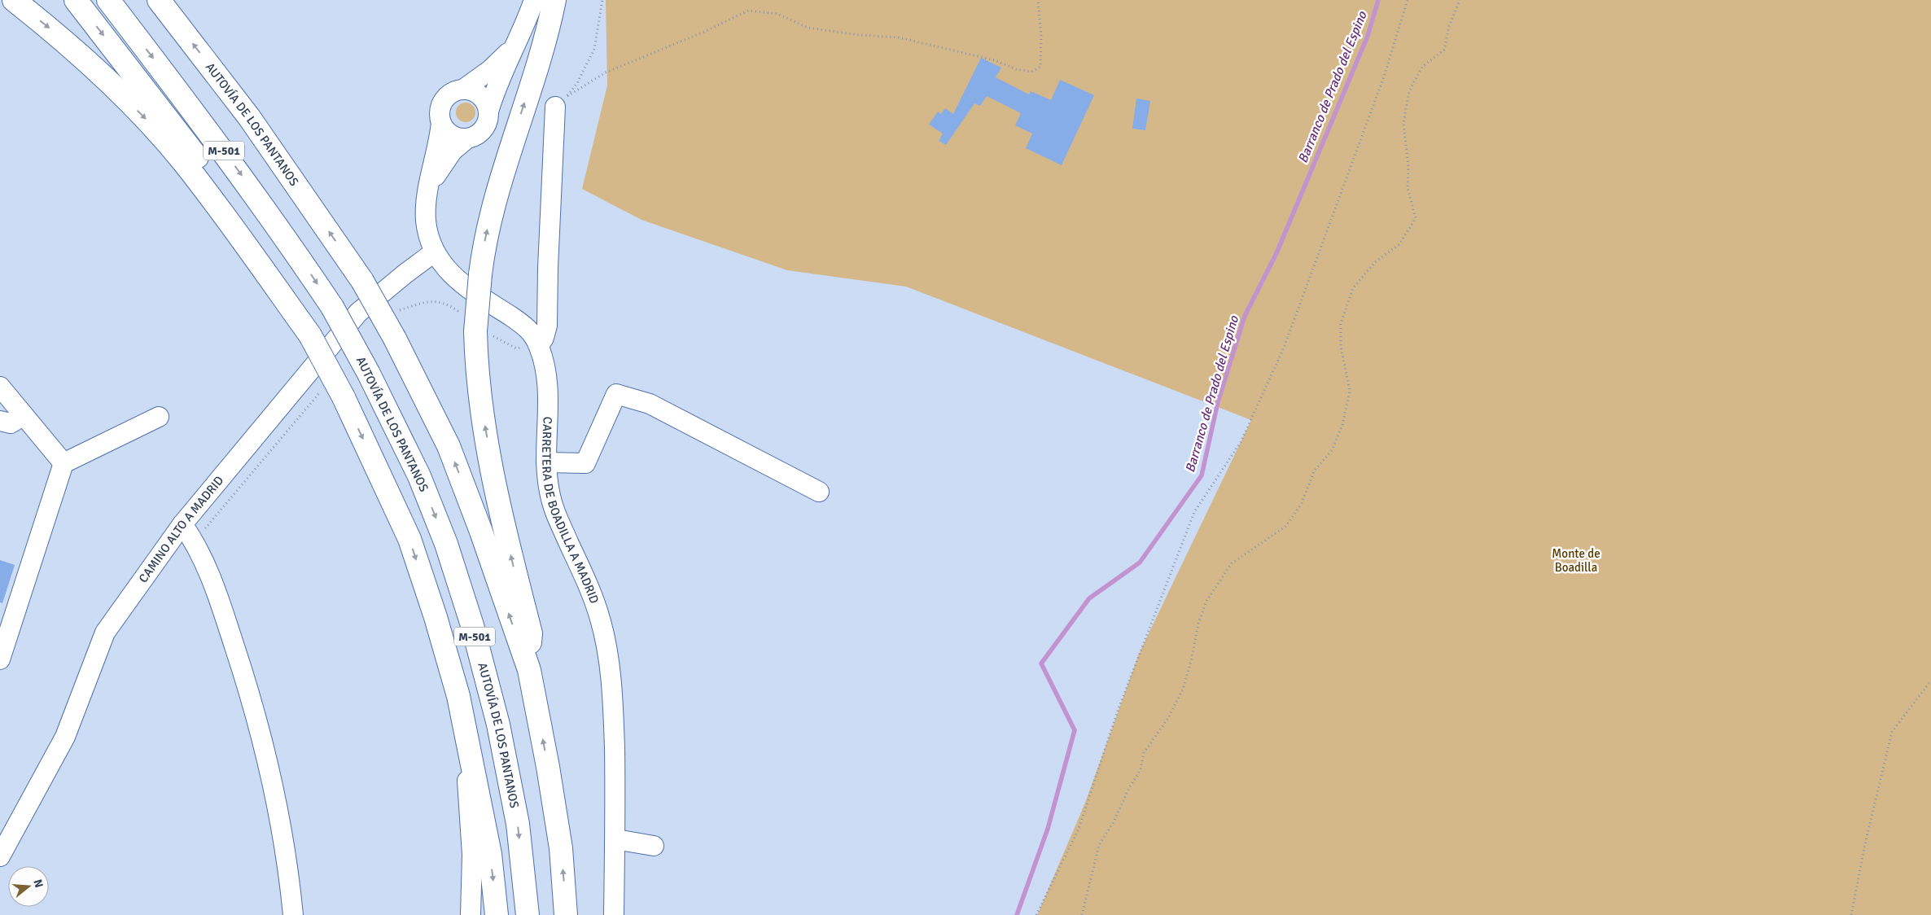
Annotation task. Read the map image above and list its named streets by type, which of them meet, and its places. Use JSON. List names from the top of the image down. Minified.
{"streets":{"highway":["AUTOVÍA DE LOS PANTANOS","M-501"],"street":["CARRETERA DE BOADILLA A MADRID","CAMINO ALTO A MADRID"]},"crossings":[["CARRETERA DE BOADILLA A MADRID","CAMINO ALTO A MADRID"]],"water":["Barranco de Prado del Espino"],"parks":["Monte de Boadilla"],"north":"right"}
